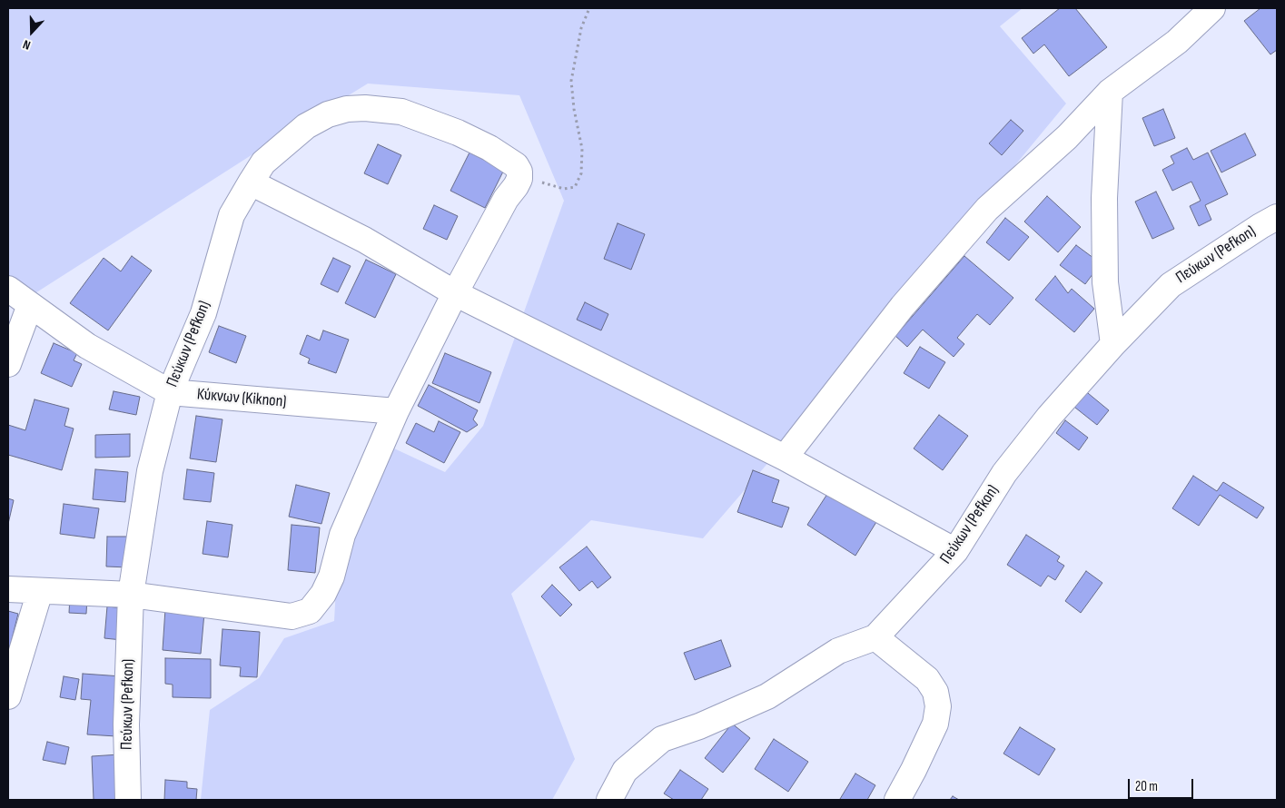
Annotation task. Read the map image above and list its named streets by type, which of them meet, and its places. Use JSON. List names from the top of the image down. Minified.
{"streets":{"street":["Πεύκων (Pefkon)","Κύκνων (Kiknon)"]},"crossings":[["Πεύκων (Pefkon)","Κύκνων (Kiknon)"]],"scale_bar":"20 m","north":"bottom"}
